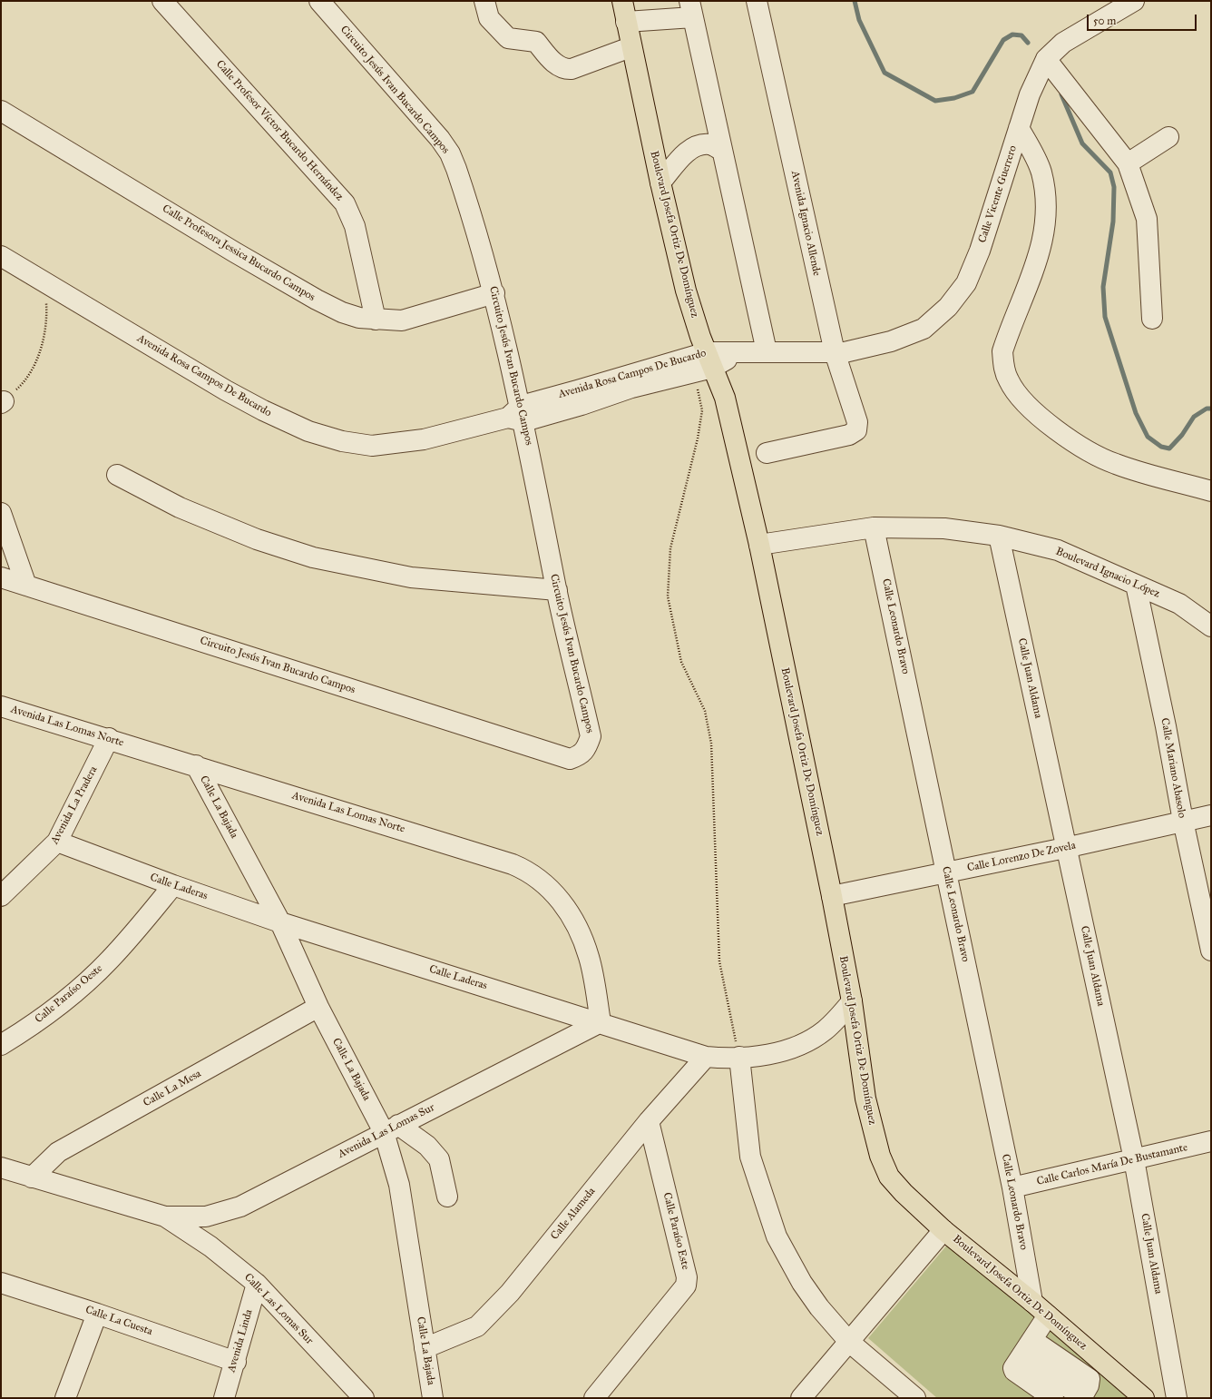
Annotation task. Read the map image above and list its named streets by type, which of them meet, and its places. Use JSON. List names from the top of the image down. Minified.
{"streets":{"main road":["Boulevard Josefa Ortiz De Domínguez"],"street":["Circuito Jesús Ivan Bucardo Campos","Calle Profesor Víctor Bucardo Hernández","Calle Vicente Guerrero","Avenida Ignacio Allende","Calle Profesora Jessica Bucardo Campos","Avenida Rosa Campos De Bucardo","Boulevard Ignacio López","Calle Leonardo Bravo","Calle Juan Aldama","Avenida Las Lomas Norte","Calle Mariano Abasolo","Avenida La Pradera","Calle La Bajada","Calle Lorenzo De Zovela","Calle Laderas","Calle Paraíso Oeste","Calle La Mesa","Avenida Las Lomas Sur","Calle Carlos María De Bustamante","Calle Alameda","Calle Paraíso Este","Calle Las Lomas Sur","Calle La Cuesta","Avenida Linda"]},"crossings":[["Circuito Jesús Ivan Bucardo Campos","Calle Profesora Jessica Bucardo Campos"],["Circuito Jesús Ivan Bucardo Campos","Avenida Rosa Campos De Bucardo"],["Calle Profesor Víctor Bucardo Hernández","Calle Profesora Jessica Bucardo Campos"],["Calle Vicente Guerrero","Avenida Ignacio Allende"],["Boulevard Josefa Ortiz De Domínguez","Avenida Rosa Campos De Bucardo"],["Boulevard Josefa Ortiz De Domínguez","Boulevard Ignacio López"],["Boulevard Josefa Ortiz De Domínguez","Calle Leonardo Bravo"],["Boulevard Josefa Ortiz De Domínguez","Calle Lorenzo De Zovela"],["Boulevard Josefa Ortiz De Domínguez","Calle Laderas"],["Boulevard Ignacio López","Calle Leonardo Bravo"],["Boulevard Ignacio López","Calle Juan Aldama"],["Boulevard Ignacio López","Calle Mariano Abasolo"],["Calle Leonardo Bravo","Calle Lorenzo De Zovela"],["Calle Leonardo Bravo","Calle Carlos María De Bustamante"],["Calle Juan Aldama","Calle Lorenzo De Zovela"],["Calle Juan Aldama","Calle Carlos María De Bustamante"],["Avenida Las Lomas Norte","Avenida La Pradera"],["Avenida Las Lomas Norte","Calle La Bajada"],["Avenida Las Lomas Norte","Calle Laderas"],["Avenida Las Lomas Norte","Avenida Las Lomas Sur"],["Calle Mariano Abasolo","Calle Lorenzo De Zovela"],["Avenida La Pradera","Calle Laderas"],["Calle La Bajada","Calle Laderas"],["Calle La Bajada","Calle La Mesa"],["Calle La Bajada","Avenida Las Lomas Sur"],["Calle La Bajada","Calle Alameda"],["Calle Laderas","Calle Paraíso Oeste"],["Calle Laderas","Avenida Las Lomas Sur"],["Calle Laderas","Calle Alameda"],["Calle La Mesa","Calle Las Lomas Sur"],["Avenida Las Lomas Sur","Calle Las Lomas Sur"],["Calle Alameda","Calle Paraíso Este"],["Calle Las Lomas Sur","Avenida Linda"],["Calle La Cuesta","Avenida Linda"]],"scale_bar":"50 m"}
